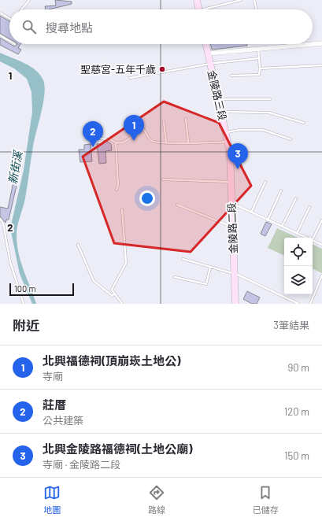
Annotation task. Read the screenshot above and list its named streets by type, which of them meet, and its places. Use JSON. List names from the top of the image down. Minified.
{"streets":{"main road":["金陵路三段","金陵路二段"]},"crossings":[["金陵路三段","金陵路二段"]],"water":["新街溪"],"places":["聖慈宮-五年千歲"],"scale_bar":"100 m","page":{"search":"搜尋地點","pins":["1","2","3"],"scale":"100 m","heading":["附近","3筆結果"],"list":[{"mark":"1","name":"北興福德祠(頂崩崁土地公)","note":"寺廟","value":"90 m"},{"mark":"2","name":"莊厝","note":"公共建築","value":"120 m"},{"mark":"3","name":"北興金陵路福德祠(土地公廟)","note":"寺廟 · 金陵路二段","value":"150 m"}],"nav":["地圖","路線","已儲存"]},"grid":{"rows":["1","2"]}}
